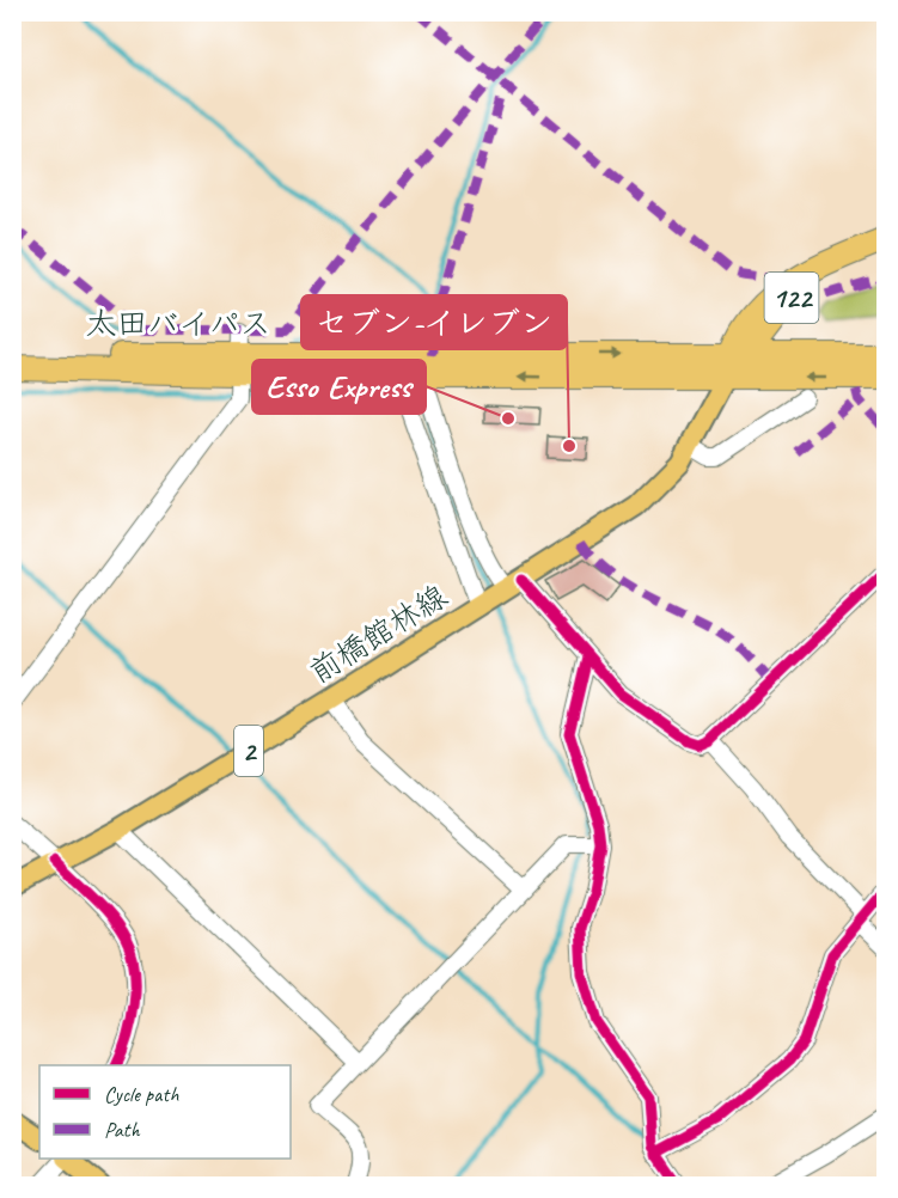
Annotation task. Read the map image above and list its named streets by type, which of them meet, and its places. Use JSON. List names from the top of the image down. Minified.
{"streets":{"highway":["122","太田バイパス"],"main road":["前橋館林線","2"]},"crossings":[["122","太田バイパス"],["122","前橋館林線"],["太田バイパス","前橋館林線"]],"places":["Esso Express","セブン-イレブン"],"legend":["Cycle path","Path"]}
